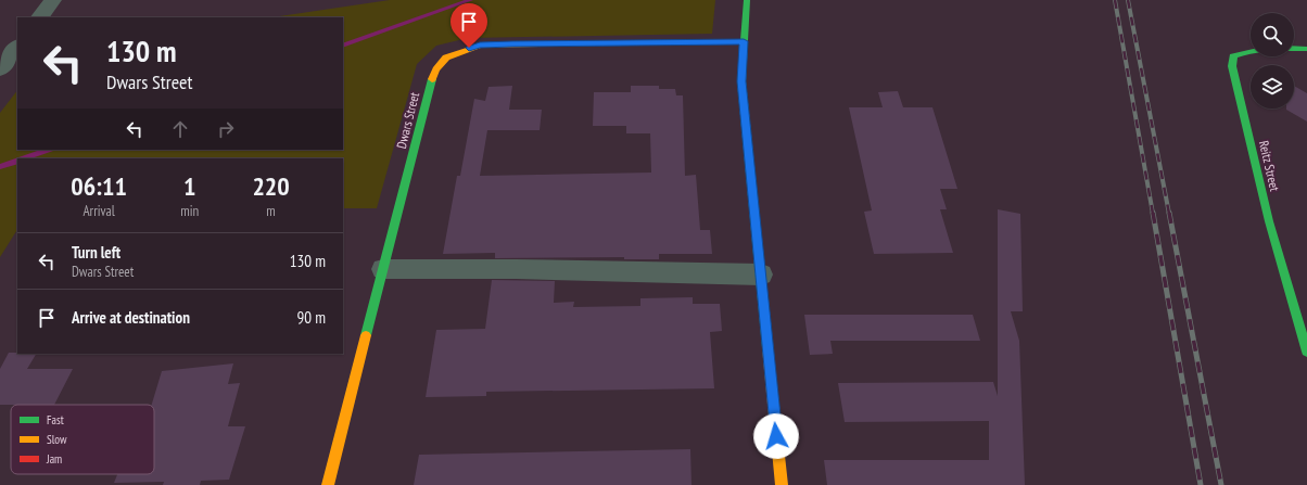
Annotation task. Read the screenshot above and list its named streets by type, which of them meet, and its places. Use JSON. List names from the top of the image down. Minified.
{"streets":{"street":["Dwars Street","Reitz Street"]},"legend":["Fast","Slow","Jam"],"page":{"turn":["130 m","Dwars Street"],"eta":["06:11","Arrival","1","min","220","m"],"list":[{"name":"Turn left","note":"Dwars Street","value":"130 m"},{"name":"Arrive at destination","value":"90 m"}]}}
